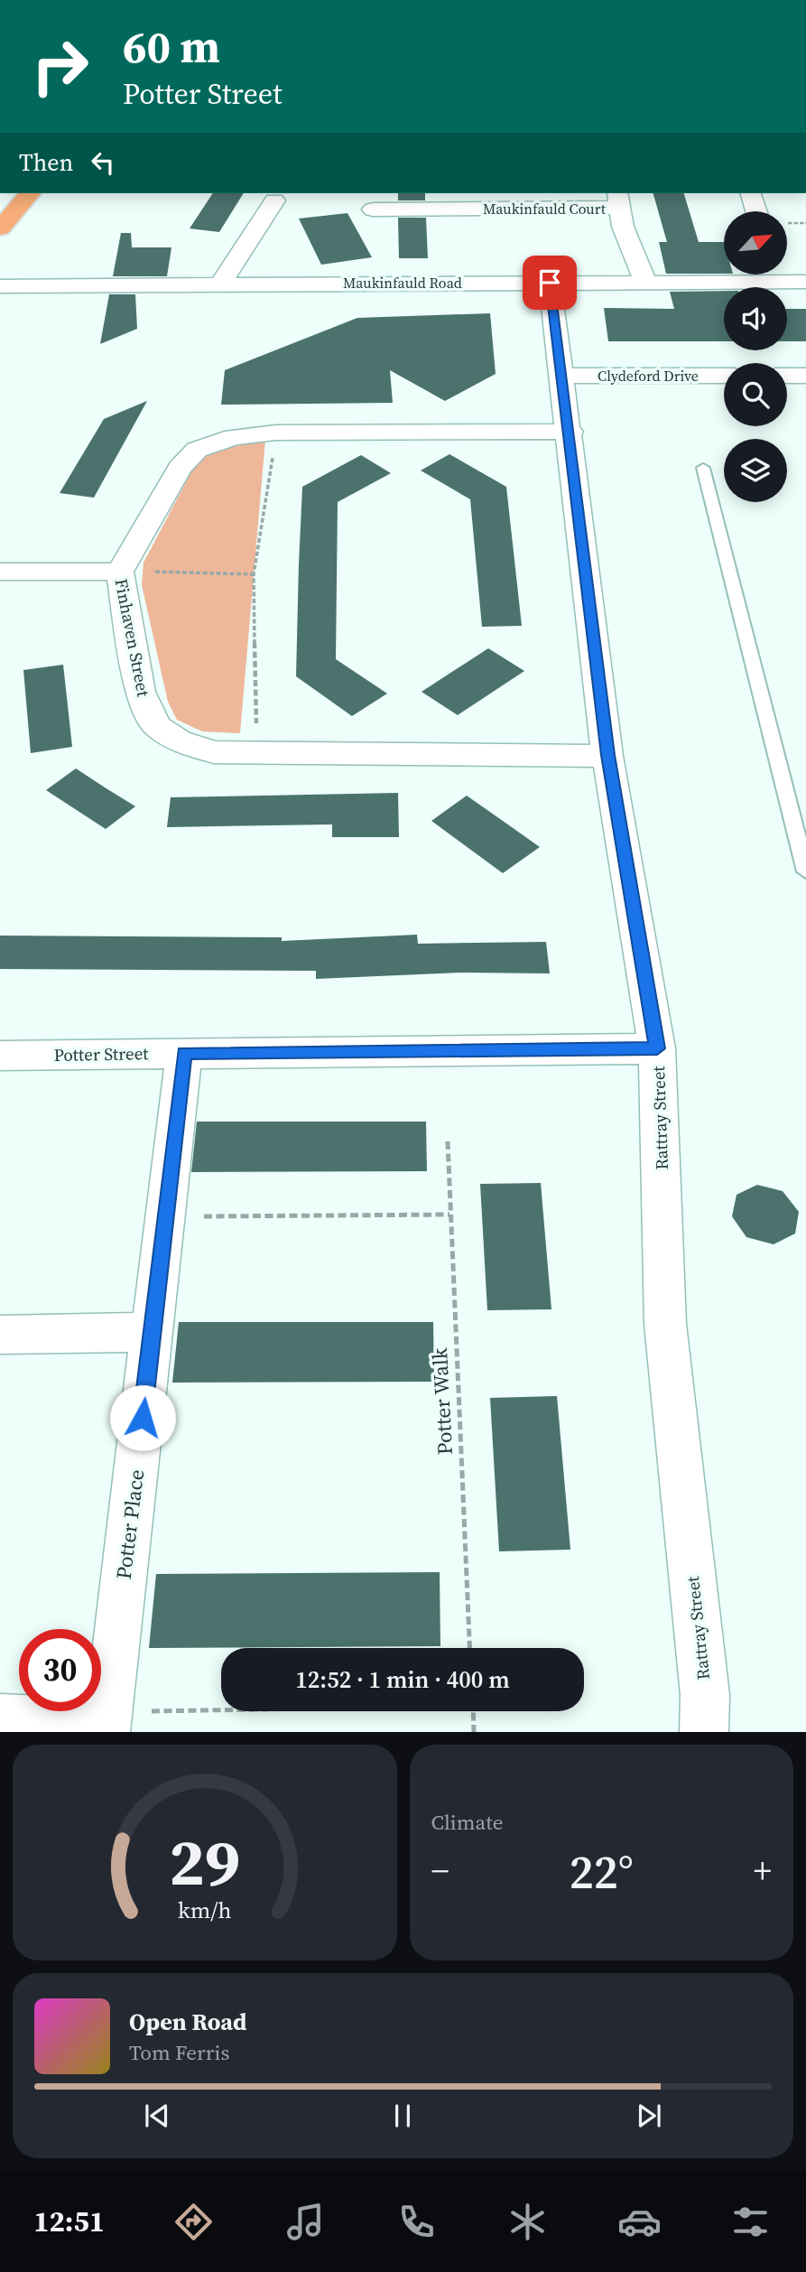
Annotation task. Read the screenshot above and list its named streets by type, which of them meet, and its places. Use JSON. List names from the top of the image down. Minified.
{"streets":{"street":["Maukinfauld Court","Maukinfauld Road","Clydeford Drive","Finhaven Street","Potter Street","Rattray Street","Potter Place"],"path":["Potter Walk"]},"crossings":[["Maukinfauld Court","Maukinfauld Road"],["Maukinfauld Road","Rattray Street"],["Clydeford Drive","Rattray Street"],["Finhaven Street","Rattray Street"],["Potter Street","Rattray Street"],["Potter Street","Potter Place"]],"north":"top right","page":{"turn":["60 m","Potter Street"],"then":"Then","limit":"30","trip":"12:52 · 1 min · 400 m","tile":"Climate","heat":["−","22°","+"],"song":["Open Road","Tom Ferris"],"tabs":"12:51","gauge":["29","km/h"]}}
